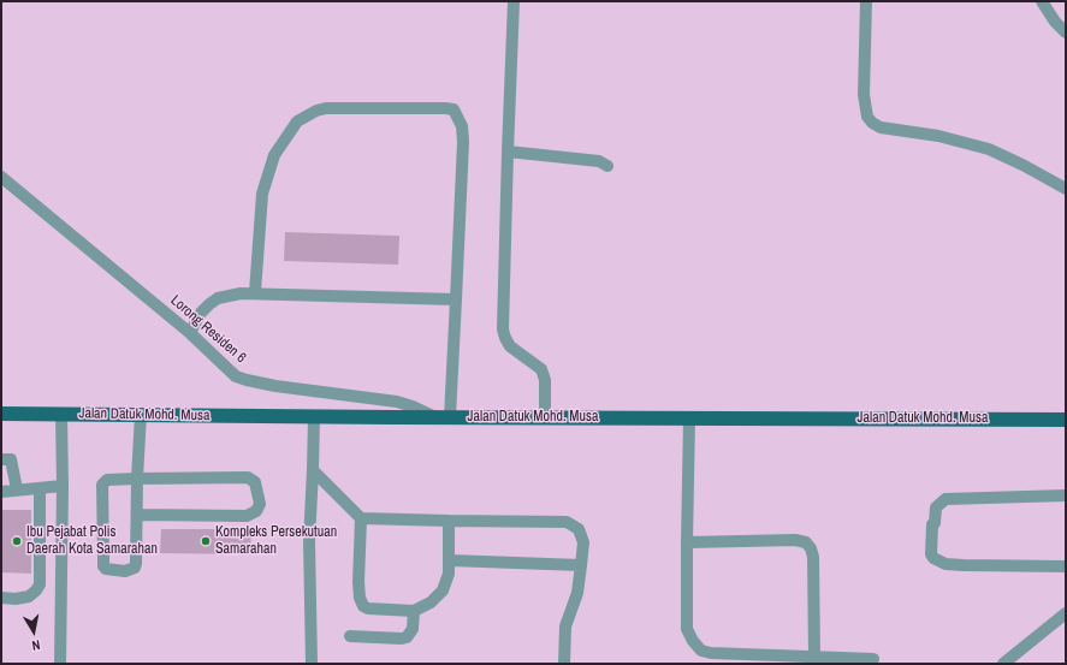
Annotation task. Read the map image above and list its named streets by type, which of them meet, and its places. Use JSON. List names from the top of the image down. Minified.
{"streets":{"main road":["Jalan Datuk Mohd. Musa"],"street":["Lorong Residen 6"]},"crossings":[["Lorong Residen 6","Jalan Datuk Mohd. Musa"]],"places":["Ibu Pejabat Polis Daerah Kota Samarahan","Kompleks Persekutuan Samarahan"],"north":"bottom"}
